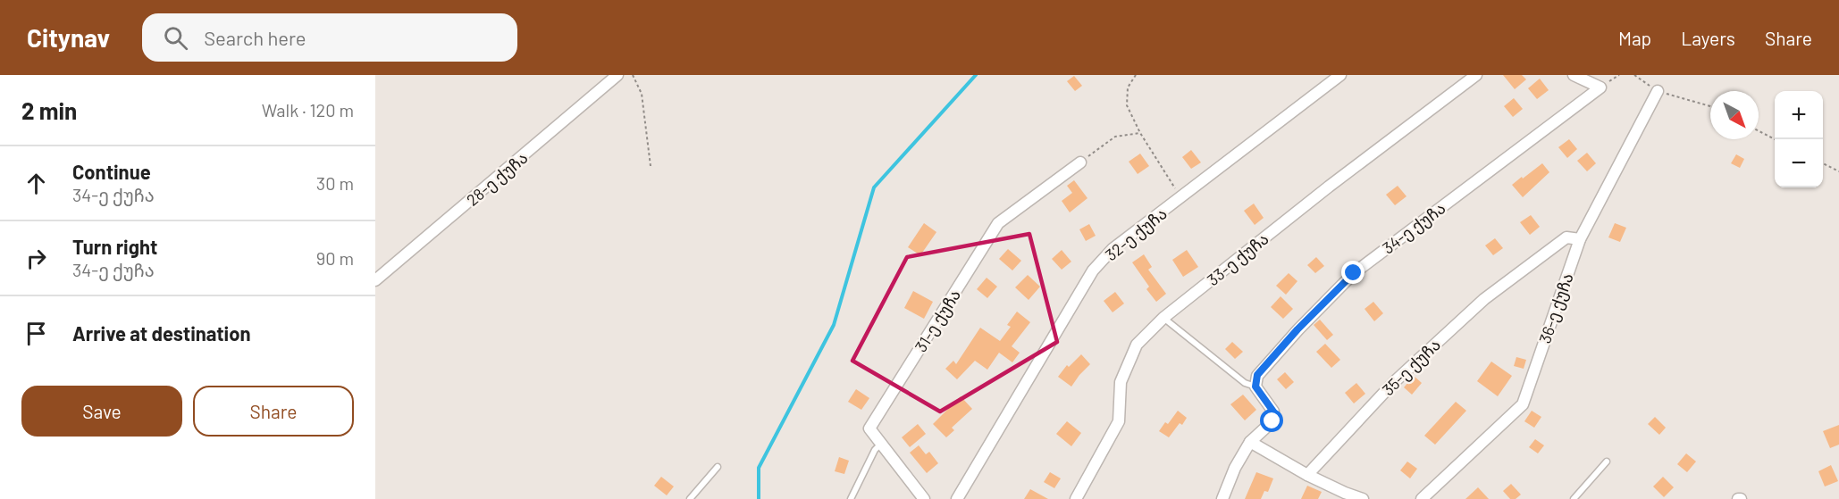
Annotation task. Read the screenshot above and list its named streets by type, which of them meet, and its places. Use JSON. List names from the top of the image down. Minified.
{"streets":{"street":["28-ე ქუჩა","34-ე ქუჩა","32-ე ქუჩა","33-ე ქუჩა","36-ე ქუჩა","31-ე ქუჩა","35-ე ქუჩა"]},"crossings":[["36-ე ქუჩა","35-ე ქუჩა"]],"north":"bottom right","page":{"header":"Citynav","search":"Search here","nav":["Map","Layers","Share"],"heading":["2 min","Walk · 120 m"],"map_buttons":["+","−"],"list":[["Continue","34-ე ქუჩა","30 m"],["Turn right","34-ე ქუჩა","90 m"],"Arrive at destination"],"buttons":["Save","Share"]}}
